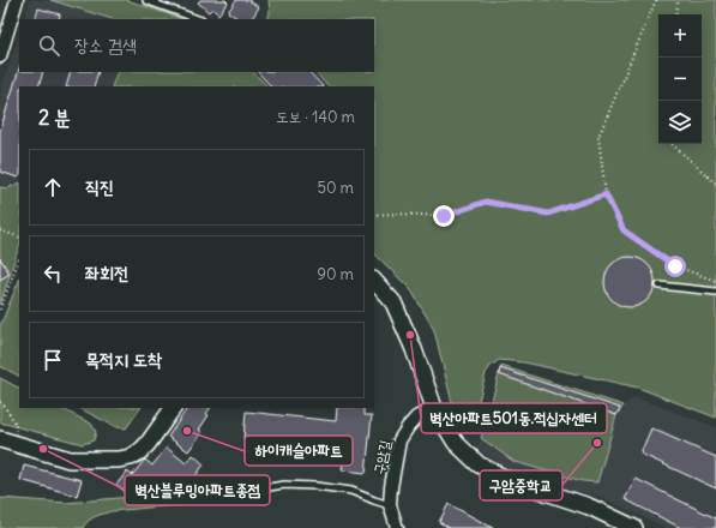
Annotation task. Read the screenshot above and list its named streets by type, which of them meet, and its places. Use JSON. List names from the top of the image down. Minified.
{"streets":{"street":["구암길"]},"places":["벽산아파트501동.적십자센터","하이캐슬아파트","구암중학교","벽산블루밍아파트종점"],"page":{"map_buttons":["+","−"],"search":"장소 검색","heading":["2 분","도보 · 140 m"],"list":[["직진","50 m"],["좌회전","90 m"],"목적지 도착"]}}
